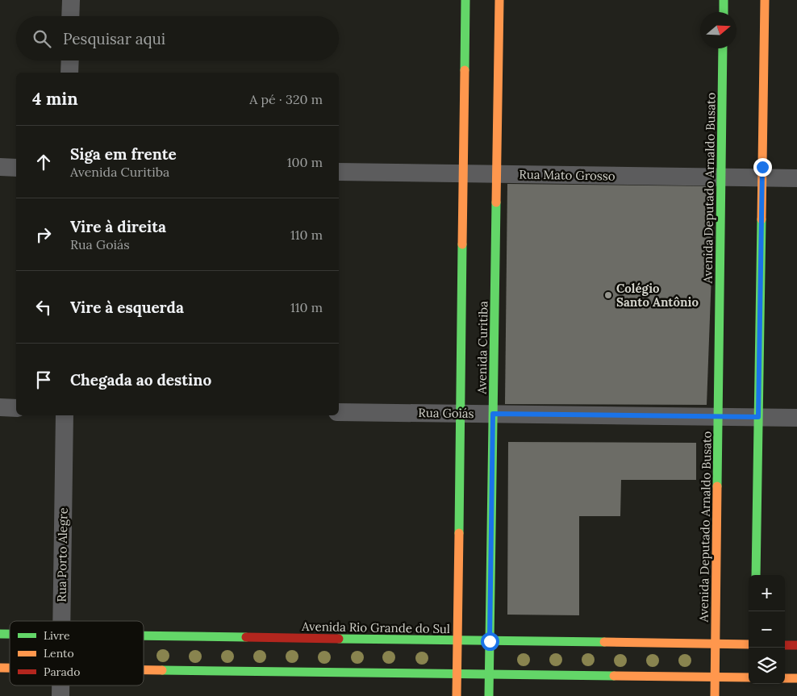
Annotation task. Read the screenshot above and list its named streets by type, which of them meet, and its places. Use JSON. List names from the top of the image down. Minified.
{"streets":{"street":["Rua Mato Grosso","Avenida Deputado Arnaldo Busato","Avenida Curitiba","Rua Goiás","Rua Porto Alegre","Avenida Rio Grande do Sul"]},"crossings":[["Rua Mato Grosso","Avenida Deputado Arnaldo Busato"],["Rua Mato Grosso","Avenida Curitiba"],["Avenida Deputado Arnaldo Busato","Rua Goiás"],["Avenida Deputado Arnaldo Busato","Avenida Rio Grande do Sul"],["Avenida Curitiba","Rua Goiás"],["Avenida Curitiba","Avenida Rio Grande do Sul"]],"places":["Colégio Santo Antônio"],"legend":["Livre","Lento","Parado"],"north":"right","page":{"search":"Pesquisar aqui","heading":["4 min","A pé · 320 m"],"list":[["Siga em frente","Avenida Curitiba","100 m"],["Vire à direita","Rua Goiás","110 m"],["Vire à esquerda","110 m"],"Chegada ao destino"],"map_buttons":["+","−"]}}
